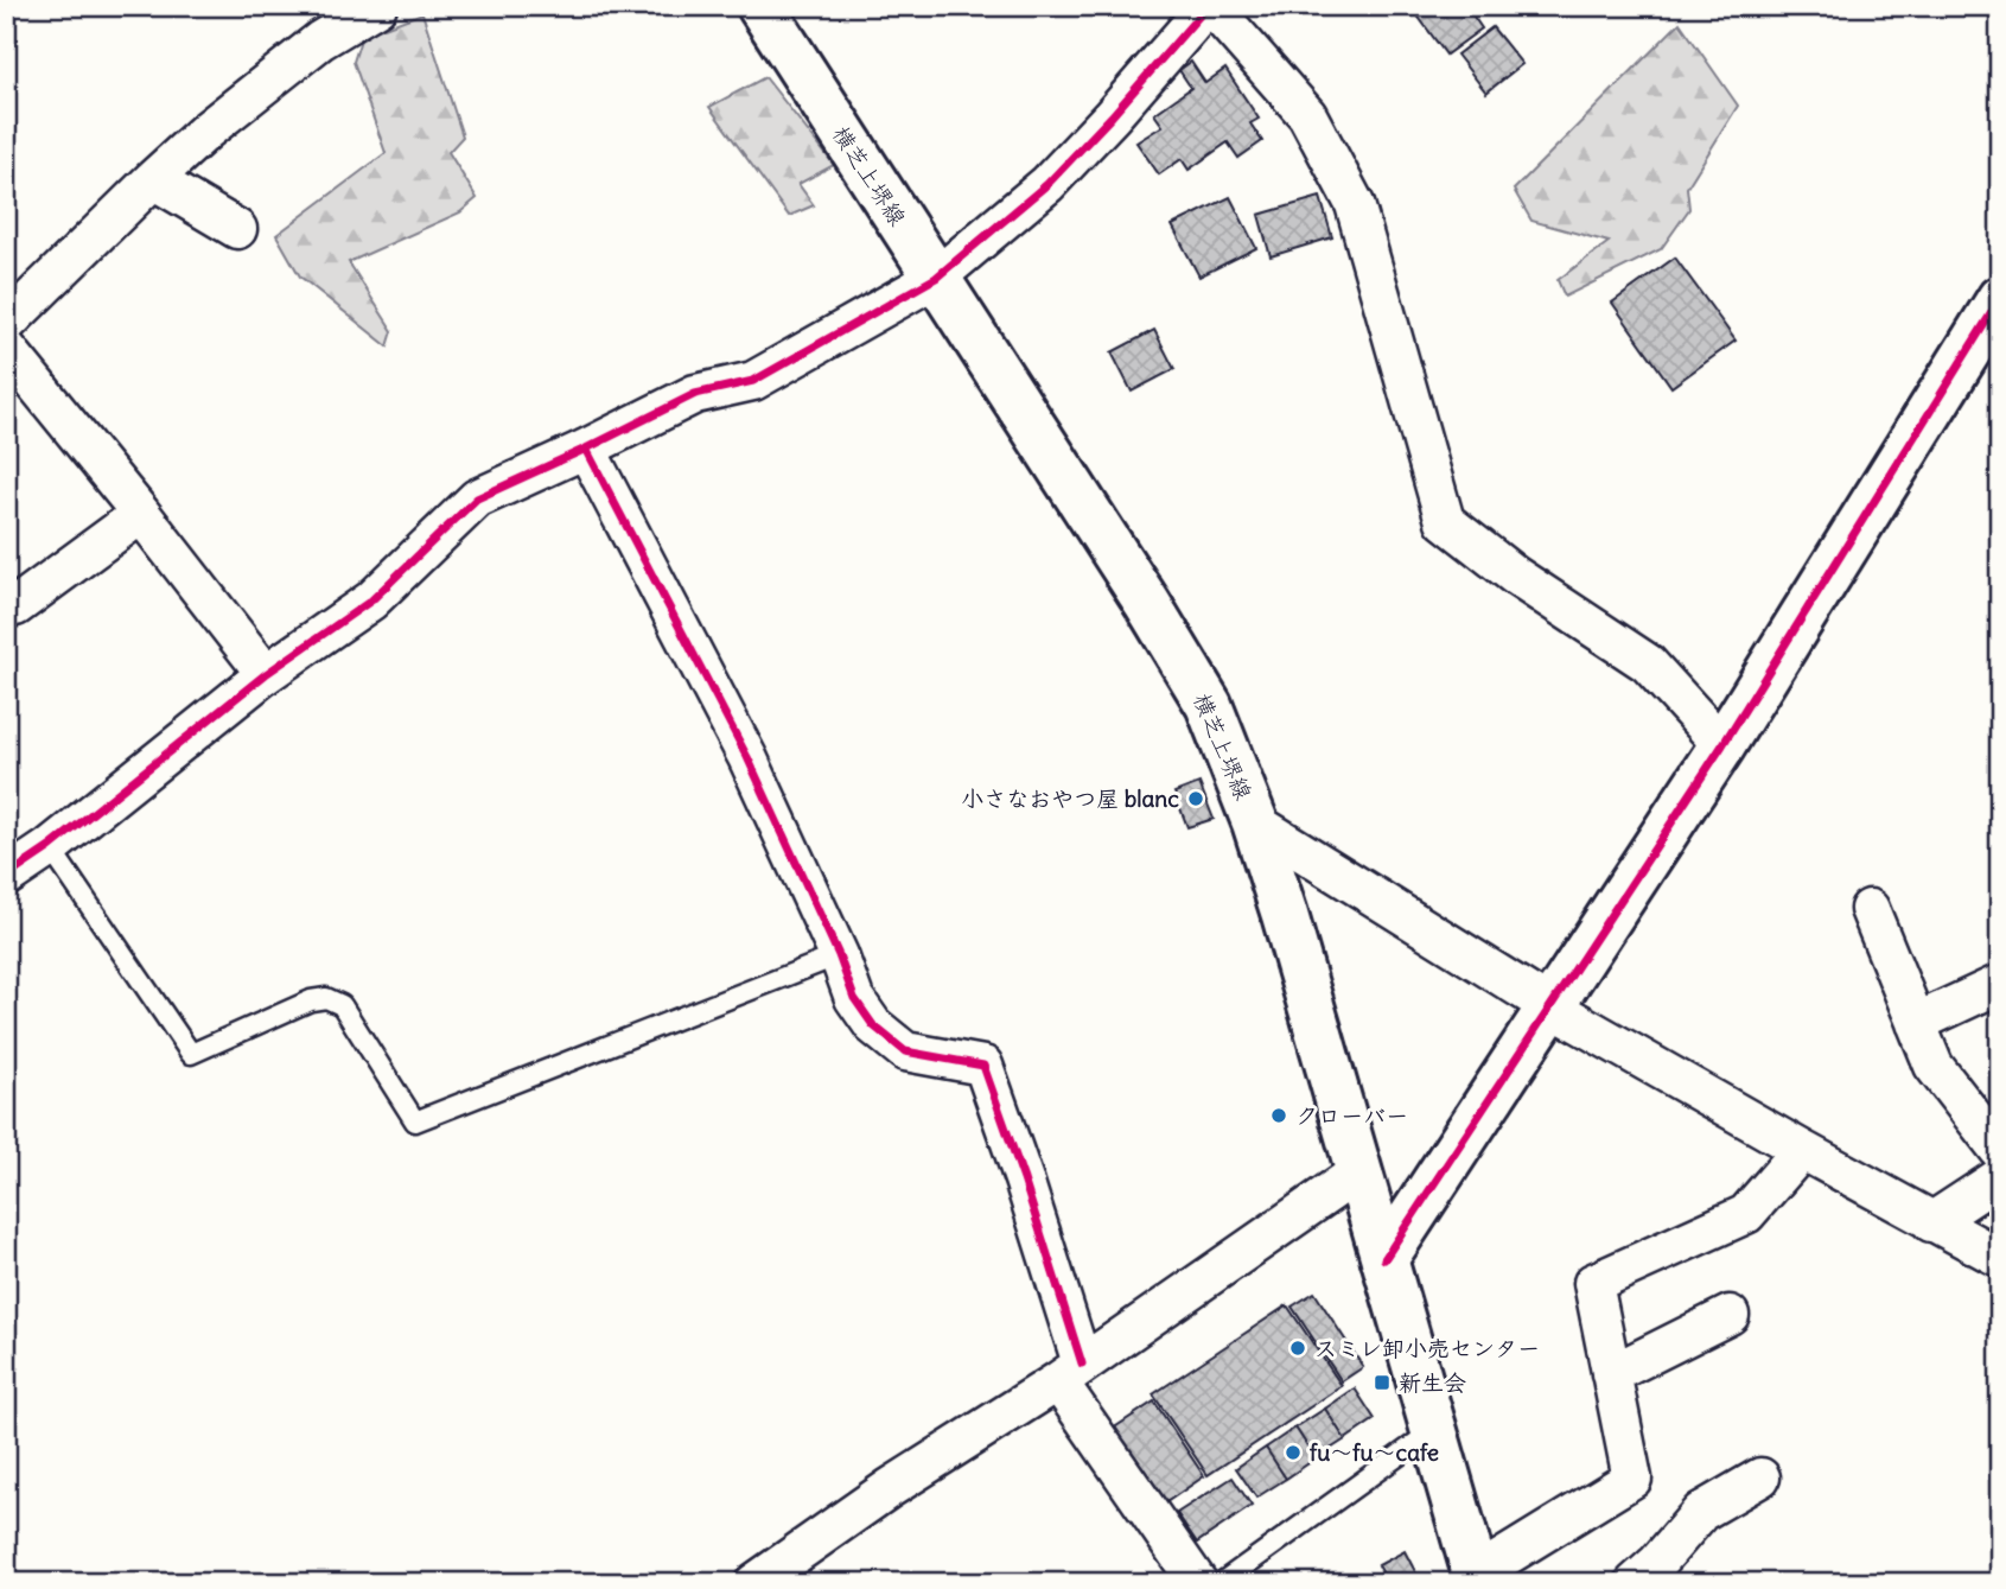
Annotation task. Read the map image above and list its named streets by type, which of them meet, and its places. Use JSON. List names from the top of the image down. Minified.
{"streets":{"main road":["横芝上堺線"]},"places":{"other":["小さなおやつ屋 blanc","クローバー","スミレ卸小売センター","fu～fu～cafe"],"transit":["新生会"]}}
